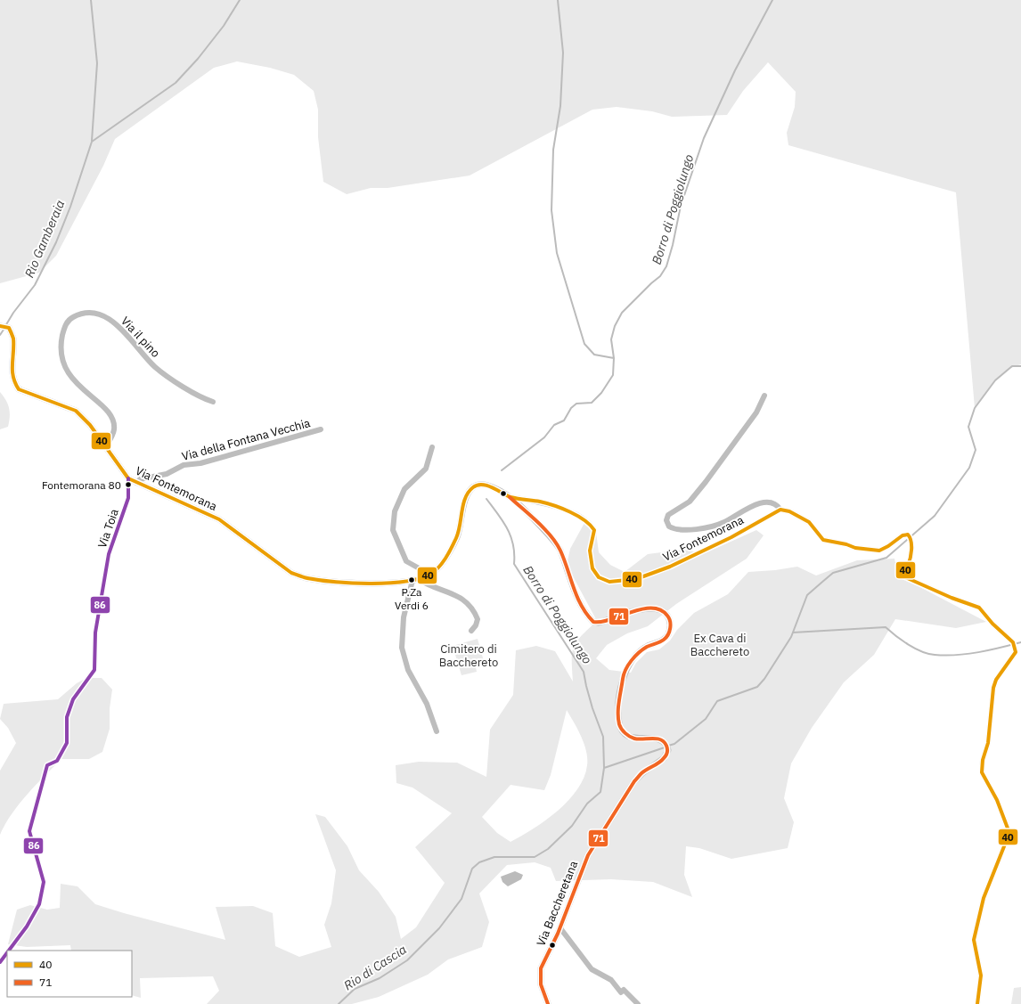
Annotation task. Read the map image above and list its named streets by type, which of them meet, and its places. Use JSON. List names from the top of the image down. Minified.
{"streets":{"street":["Via il pino","Via della Fontana Vecchia","Via Fontemorana","Via Toia","Via Baccheretana"]},"crossings":[["Via il pino","Via Fontemorana"],["Via della Fontana Vecchia","Via Fontemorana"],["Via Fontemorana","Via Toia"],["Via Fontemorana","Via Baccheretana"]],"water":["Borro di Poggiolungo","Rio Gamberaia","Rio di Cascia"],"parks":["Ex Cava di Bacchereto","Cimitero di Bacchereto"],"places":["Fontemorana 80","P.Za Verdi 6"],"lines":["transit line 40","transit line 86","transit line 71"],"legend":["40","71"]}
